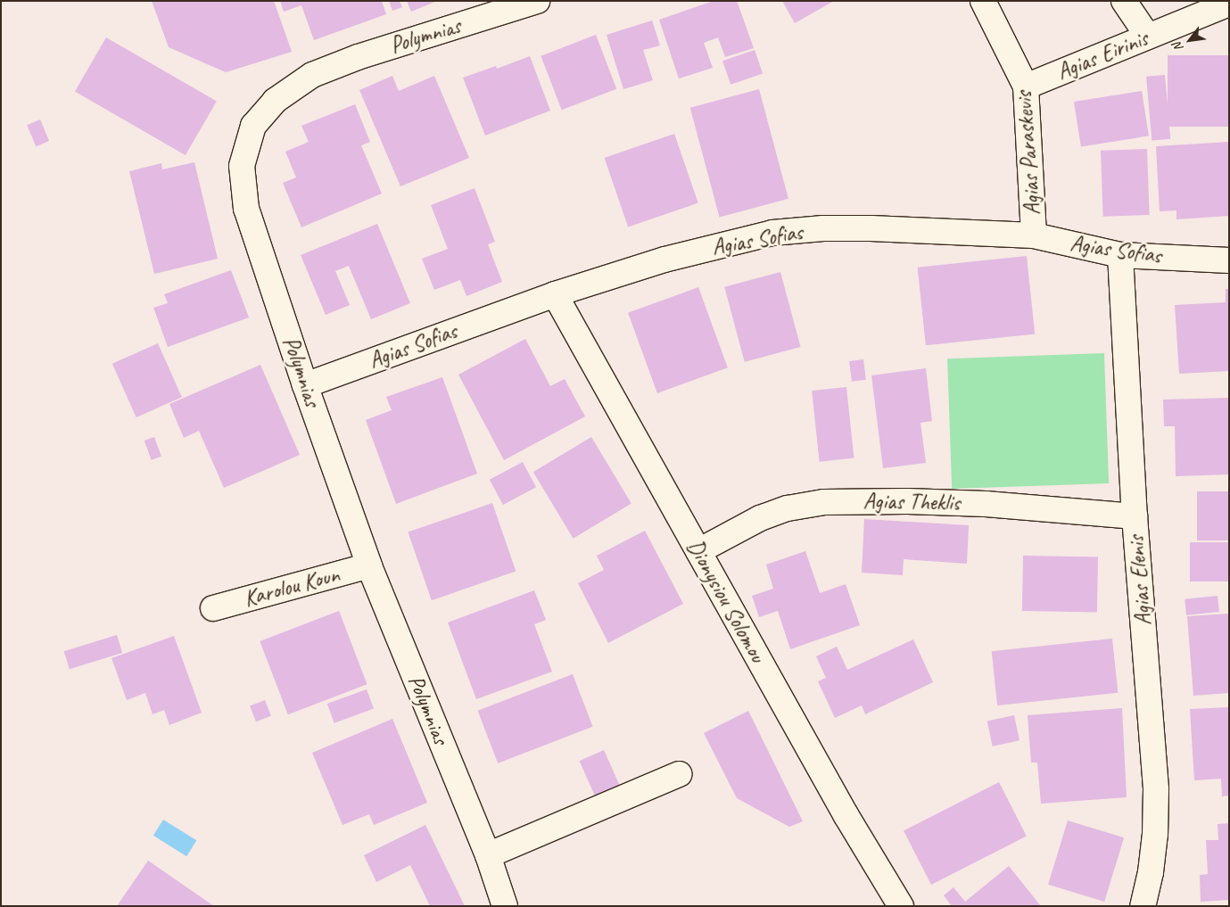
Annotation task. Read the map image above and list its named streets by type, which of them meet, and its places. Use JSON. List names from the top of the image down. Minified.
{"streets":{"street":["Polymnias","Agias Eirinis","Agias Paraskevis","Agias Sofias","Agias Theklis","Agias Elenis","Karolou Koun","Dionysiou Solomou"]},"crossings":[["Polymnias","Agias Sofias"],["Polymnias","Karolou Koun"],["Agias Eirinis","Agias Paraskevis"],["Agias Paraskevis","Agias Sofias"],["Agias Sofias","Agias Elenis"],["Agias Sofias","Dionysiou Solomou"],["Agias Theklis","Agias Elenis"],["Agias Theklis","Dionysiou Solomou"]],"north":"bottom left"}
